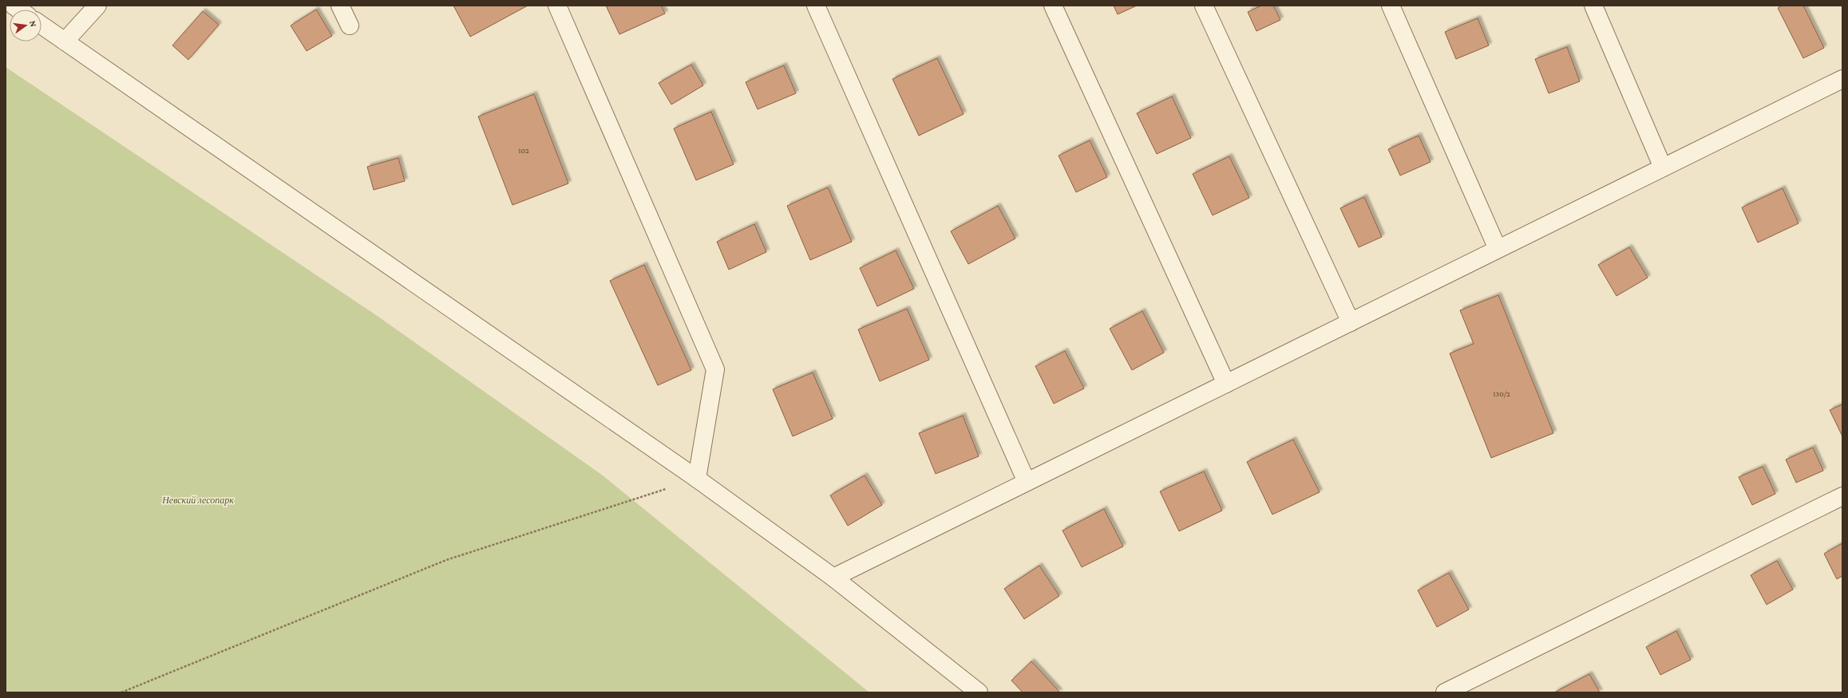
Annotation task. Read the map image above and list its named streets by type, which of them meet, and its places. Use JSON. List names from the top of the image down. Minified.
{"parks":["Невский лесопарк"],"house_numbers":["102","130/2"],"north":"right"}
